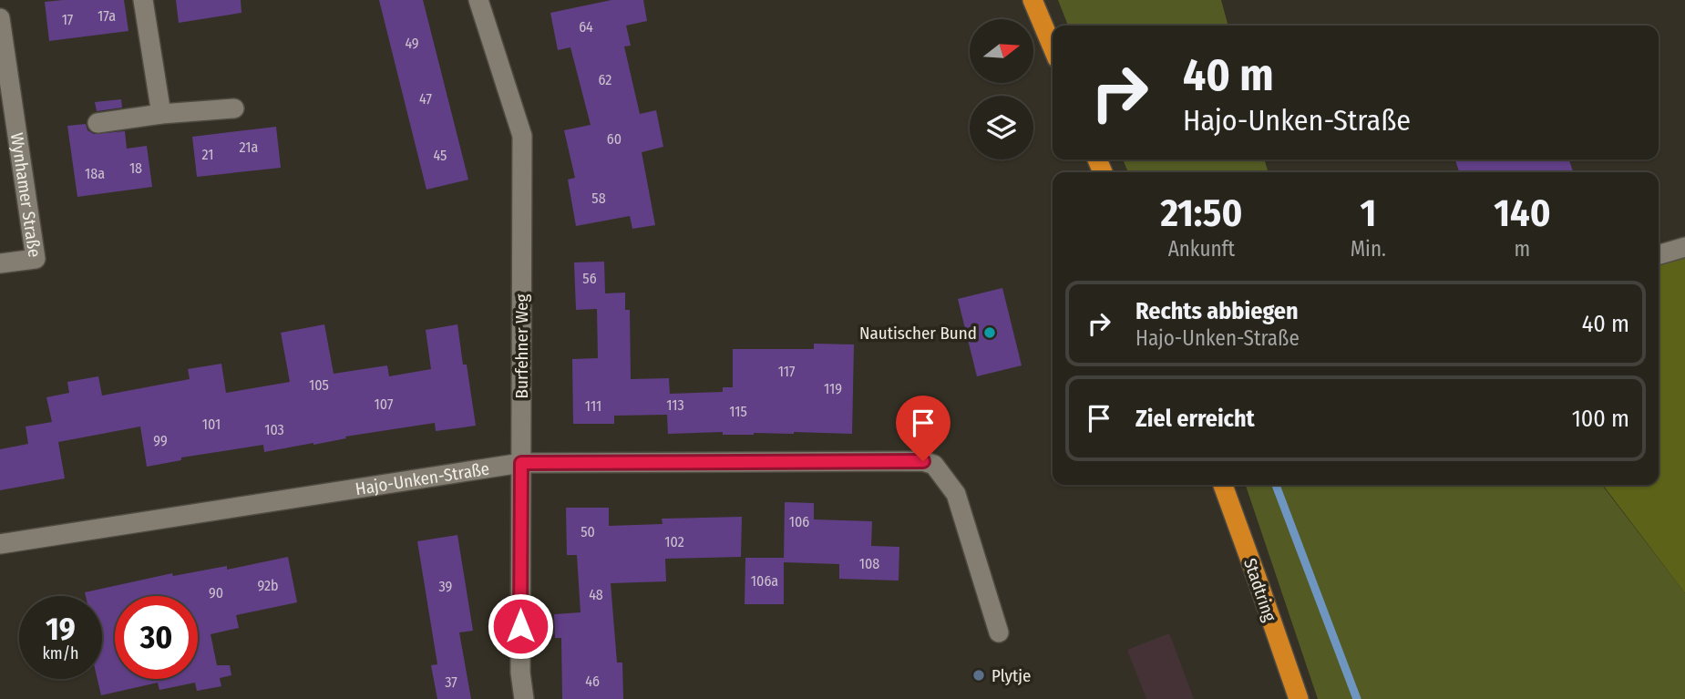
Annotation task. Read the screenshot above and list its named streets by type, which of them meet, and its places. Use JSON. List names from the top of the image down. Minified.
{"streets":{"highway":["Stadtring"],"street":["Wynhamer Straße","Burfehner Weg","Hajo-Unken-Straße"]},"crossings":[["Burfehner Weg","Hajo-Unken-Straße"]],"places":["Nautischer Bund","Plytje"],"house_numbers":["17a","17","64","49","62","47","60","21a","21","45","18","18a","58","56","117","105","119","107","113","111","115","101","103","99","106","50","102","108","106a","92b","39","90","48","46","37"],"north":"right","page":{"turn":["40 m","Hajo-Unken-Straße"],"eta":["21:50","Ankunft","1","Min.","140","m"],"list":[{"name":"Rechts abbiegen","note":"Hajo-Unken-Straße","value":"40 m"},{"name":"Ziel erreicht","value":"100 m"}],"speed":"19 km/h","limit":"30"}}
